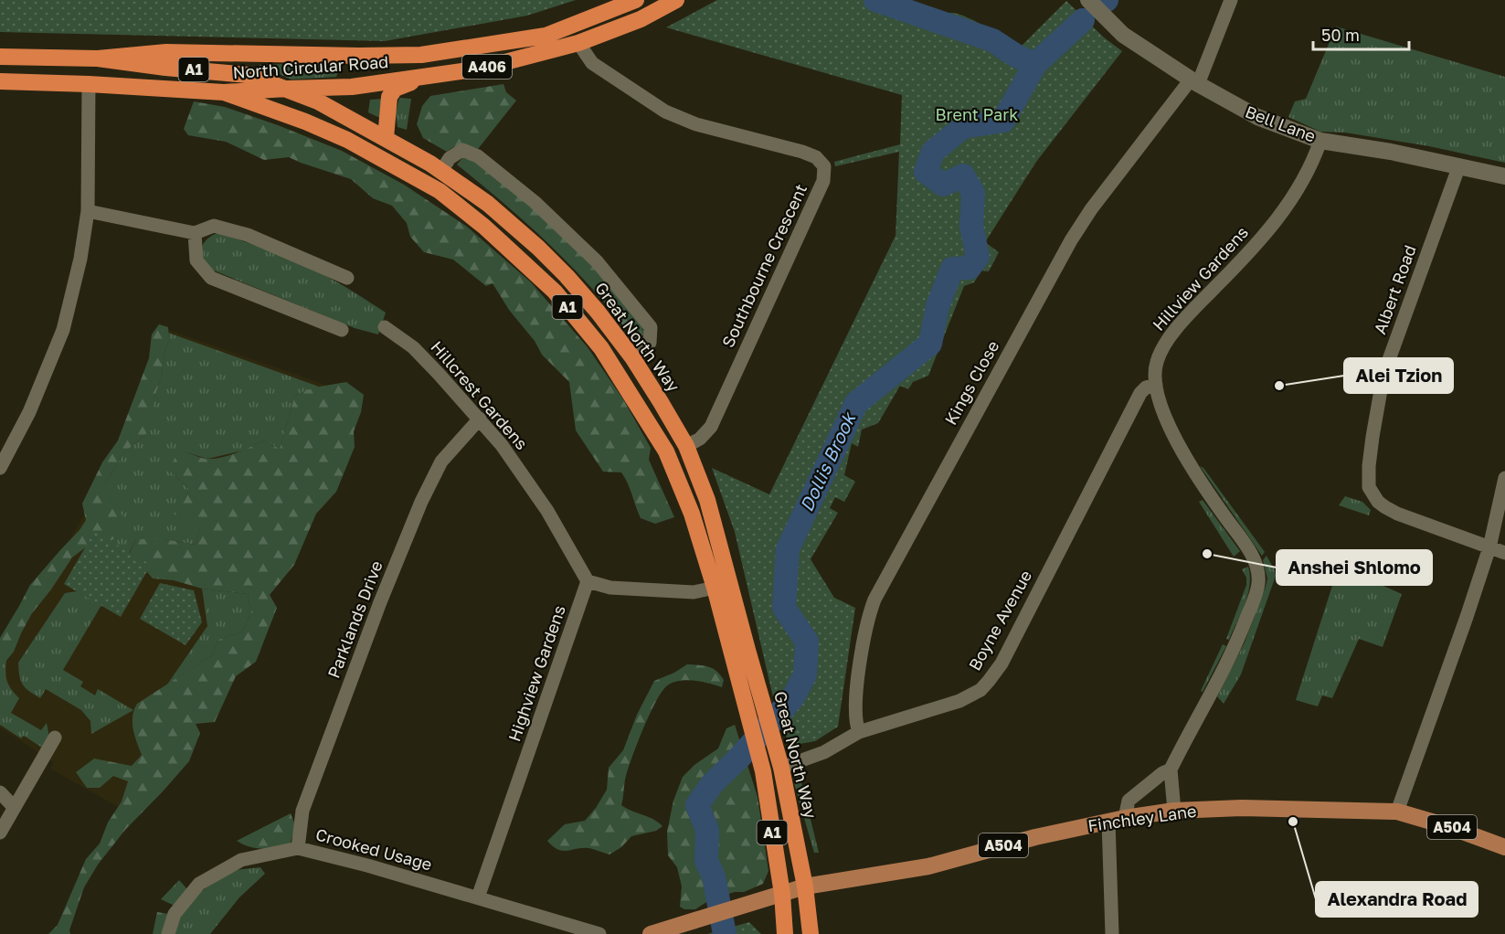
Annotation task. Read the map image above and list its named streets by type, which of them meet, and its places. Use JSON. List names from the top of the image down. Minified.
{"streets":{"highway":["A406","North Circular Road","A1","Great North Way"],"main road":["Finchley Lane","A504"],"street":["Bell Lane","Southbourne Crescent","Hillview Gardens","Albert Road","Kings Close","Hillcrest Gardens","Parklands Drive","Boyne Avenue","Highview Gardens","Crooked Usage"]},"crossings":[["North Circular Road","A1"],["North Circular Road","Southbourne Crescent"],["North Circular Road","Great North Way"],["A1","Finchley Lane"],["A1","A504"],["Bell Lane","Hillview Gardens"],["Bell Lane","Albert Road"],["Bell Lane","Kings Close"],["Southbourne Crescent","Great North Way"],["Hillview Gardens","Boyne Avenue"],["Hillview Gardens","Finchley Lane"],["Great North Way","Boyne Avenue"],["Great North Way","Finchley Lane"],["Kings Close","Boyne Avenue"],["Hillcrest Gardens","Parklands Drive"],["Hillcrest Gardens","Highview Gardens"],["Parklands Drive","Crooked Usage"],["Highview Gardens","Crooked Usage"],["Finchley Lane","A504"]],"water":["Dollis Brook"],"parks":["Brent Park"],"places":["Alei Tzion","Anshei Shlomo","Alexandra Road"],"scale_bar":"50 m"}
